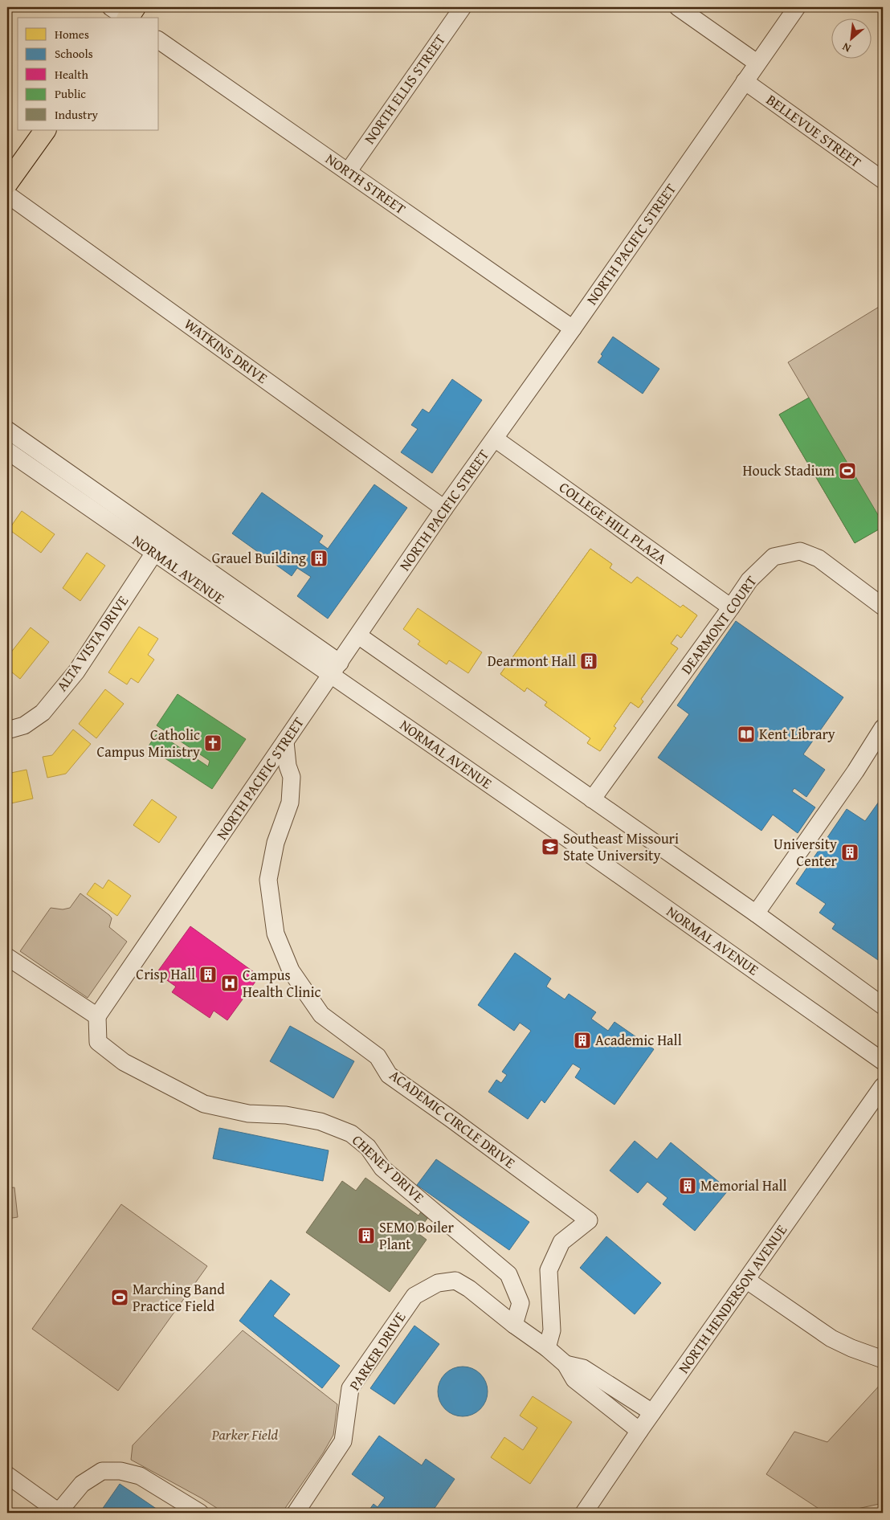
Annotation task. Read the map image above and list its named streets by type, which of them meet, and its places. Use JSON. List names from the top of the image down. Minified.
{"streets":{"street":["NORTH ELLIS STREET","BELLEVUE STREET","NORTH STREET","NORTH PACIFIC STREET","WATKINS DRIVE","COLLEGE HILL PLAZA","NORMAL AVENUE","DEARMONT COURT","ALTA VISTA DRIVE","ACADEMIC CIRCLE DRIVE","CHENEY DRIVE","NORTH HENDERSON AVENUE","PARKER DRIVE"]},"crossings":[["NORTH ELLIS STREET","NORTH STREET"],["BELLEVUE STREET","NORTH PACIFIC STREET"],["NORTH STREET","NORTH PACIFIC STREET"],["NORTH PACIFIC STREET","WATKINS DRIVE"],["NORTH PACIFIC STREET","COLLEGE HILL PLAZA"],["NORTH PACIFIC STREET","NORMAL AVENUE"],["NORTH PACIFIC STREET","ACADEMIC CIRCLE DRIVE"],["NORTH PACIFIC STREET","CHENEY DRIVE"],["COLLEGE HILL PLAZA","DEARMONT COURT"],["NORMAL AVENUE","ALTA VISTA DRIVE"],["CHENEY DRIVE","PARKER DRIVE"]],"parks":["Parker Field"],"places":{"sports":["Houck Stadium","Marching Band Practice Field"],"building":["Grauel Building","Dearmont Hall","University Center","Crisp Hall","Academic Hall","Memorial Hall","SEMO Boiler Plant"],"library":["Kent Library"],"church":["Catholic Campus Ministry"],"school or university":["Southeast Missouri State University"],"hospital":["Campus Health Clinic"]},"legend":["Homes","Schools","Health","Public","Industry"],"north":"bottom left"}
